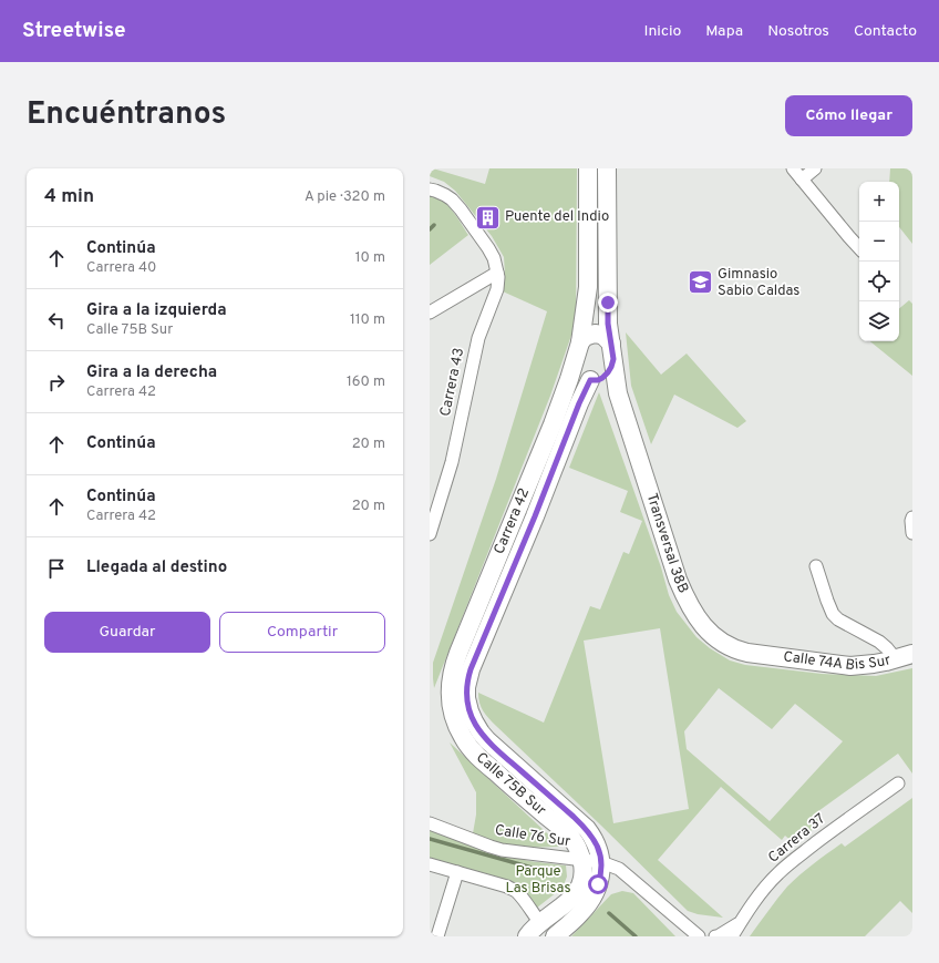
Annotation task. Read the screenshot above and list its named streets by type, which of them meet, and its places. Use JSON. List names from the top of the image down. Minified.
{"streets":{"street":["Carrera 43","Carrera 42","Transversal 38B","Calle 74A Bis Sur","Calle 75B Sur","Calle 76 Sur","Carrera 37"]},"crossings":[["Carrera 42","Transversal 38B"],["Carrera 42","Calle 75B Sur"],["Transversal 38B","Calle 74A Bis Sur"],["Calle 75B Sur","Calle 76 Sur"]],"parks":["Parque Las Brisas"],"places":{"building":["Puente del Indio"],"school or university":["Gimnasio Sabio Caldas"]},"page":{"header":"Streetwise","nav":["Inicio","Mapa","Nosotros","Contacto"],"title":"Encuéntranos","buttons":["Cómo llegar",["Guardar","Compartir"]],"heading":["4 min","A pie · 320 m"],"map_buttons":["+","−"],"list":[["Continúa","Carrera 40","10 m"],["Gira a la izquierda","Calle 75B Sur","110 m"],["Gira a la derecha","Carrera 42","160 m"],["Continúa","20 m"],["Continúa","Carrera 42","20 m"],"Llegada al destino"]}}
